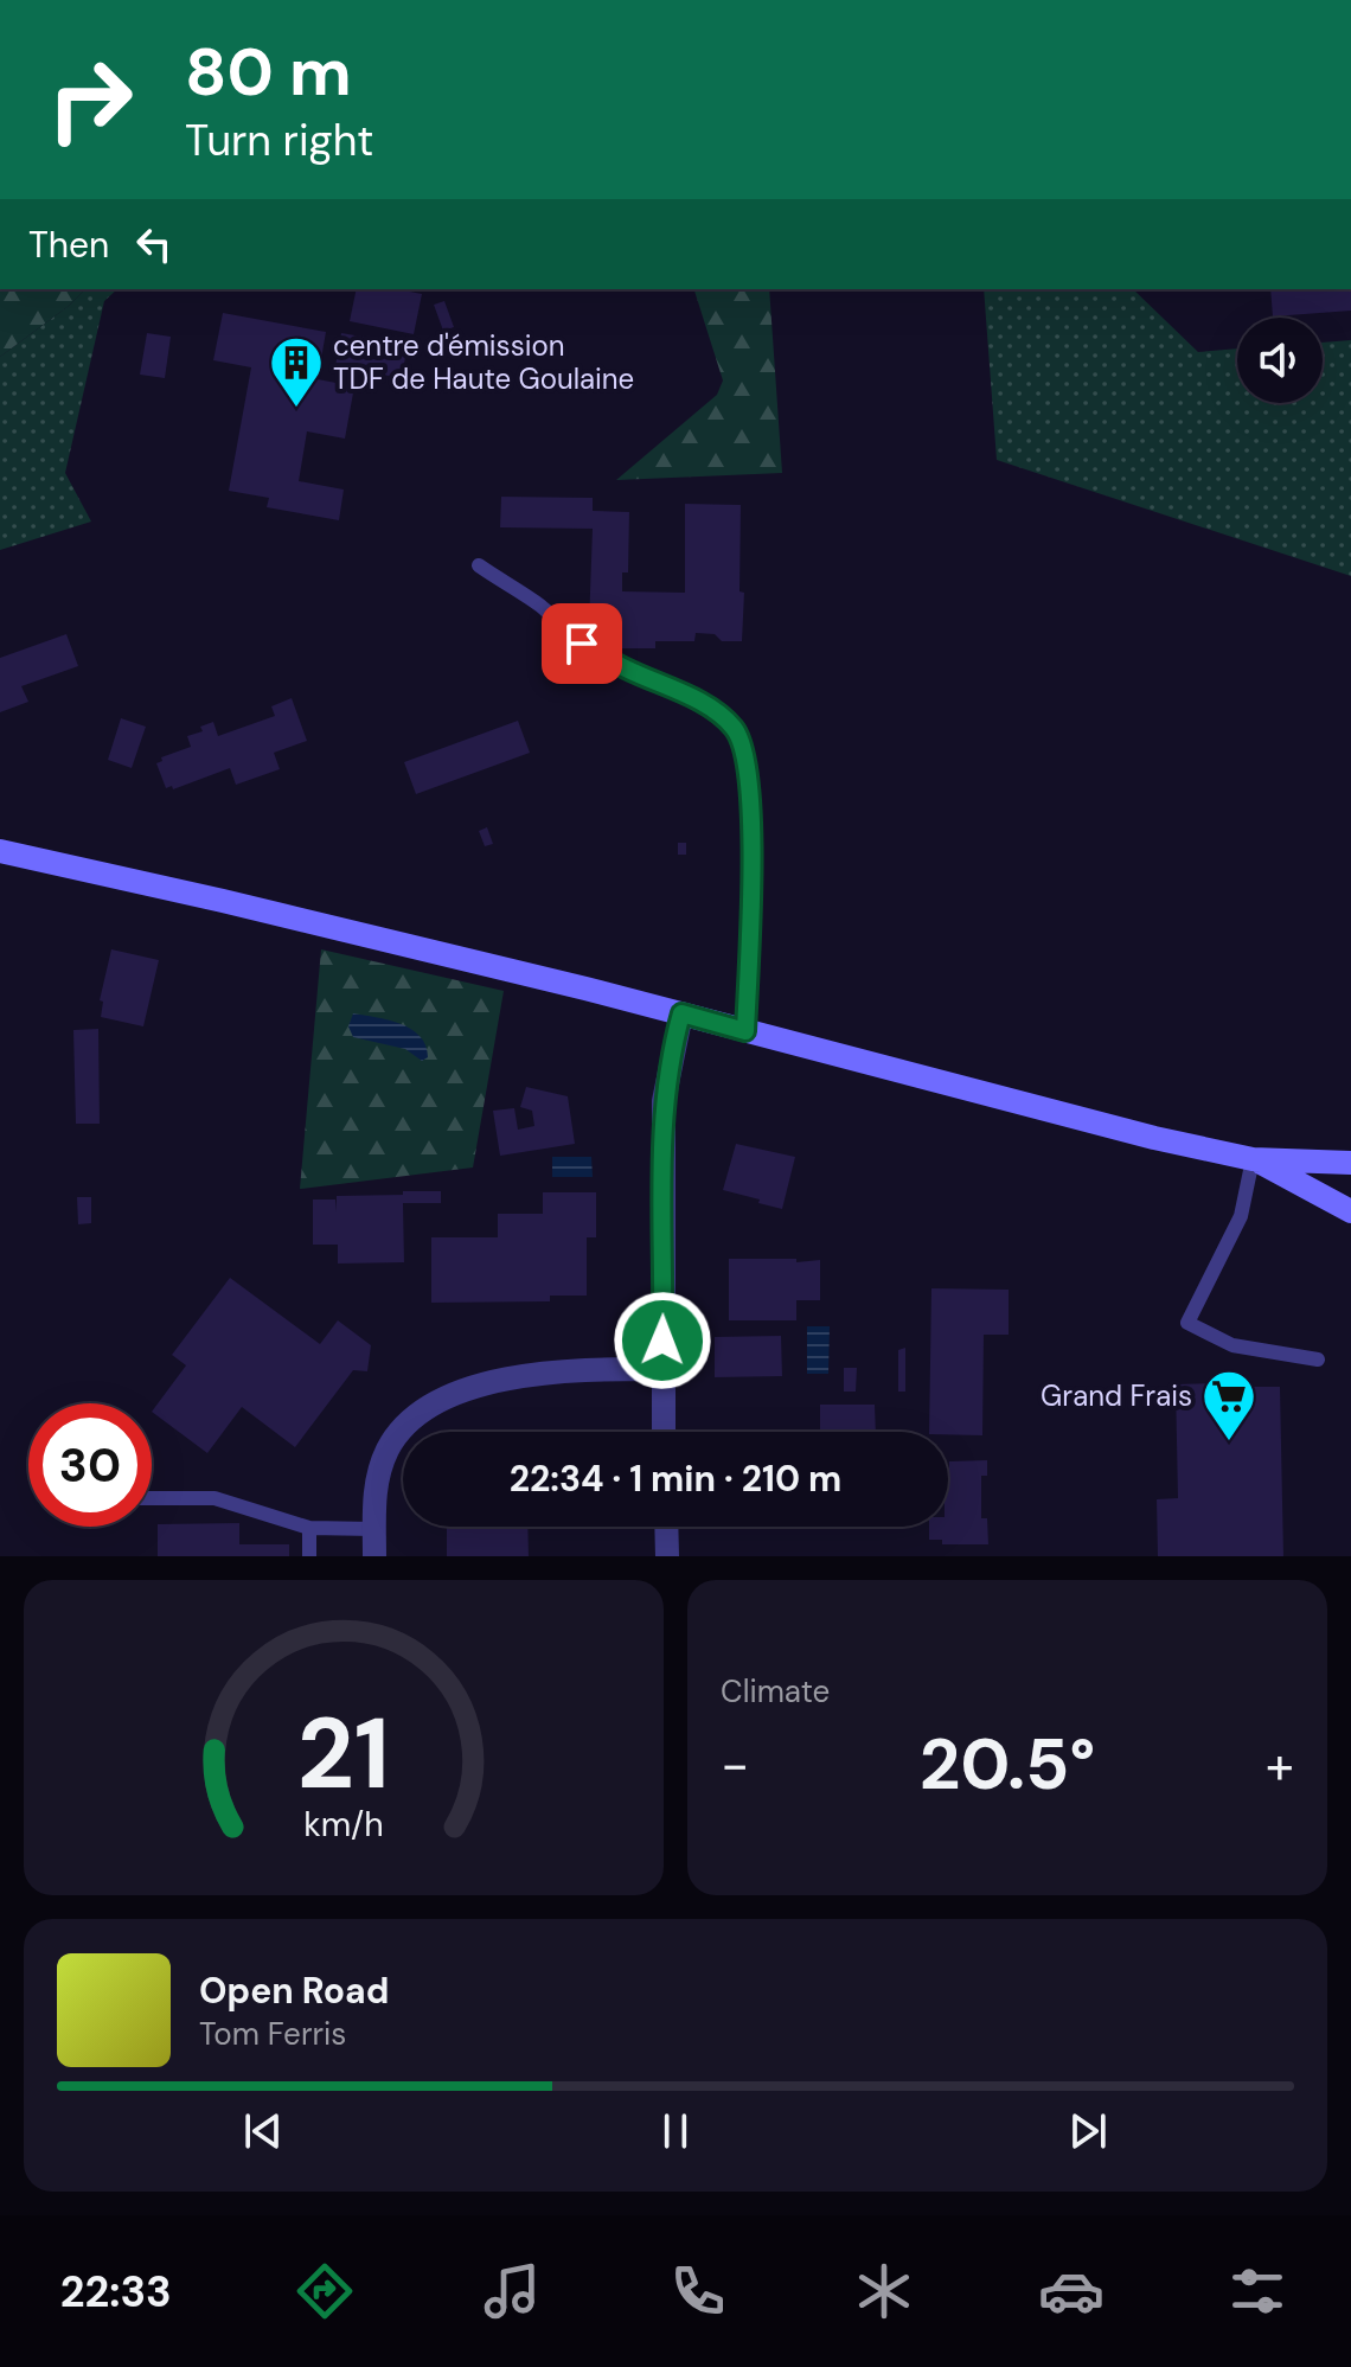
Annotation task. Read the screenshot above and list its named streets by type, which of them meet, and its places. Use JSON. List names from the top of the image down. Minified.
{"places":{"building":["centre d'émission TDF de Haute Goulaine"],"supermarket":["Grand Frais"]},"page":{"turn":["80 m","Turn right"],"then":"Then","limit":"30","trip":"22:34 · 1 min · 210 m","tile":"Climate","heat":["−","20.5°","+"],"song":["Open Road","Tom Ferris"],"tabs":"22:33","gauge":["21","km/h"]}}
